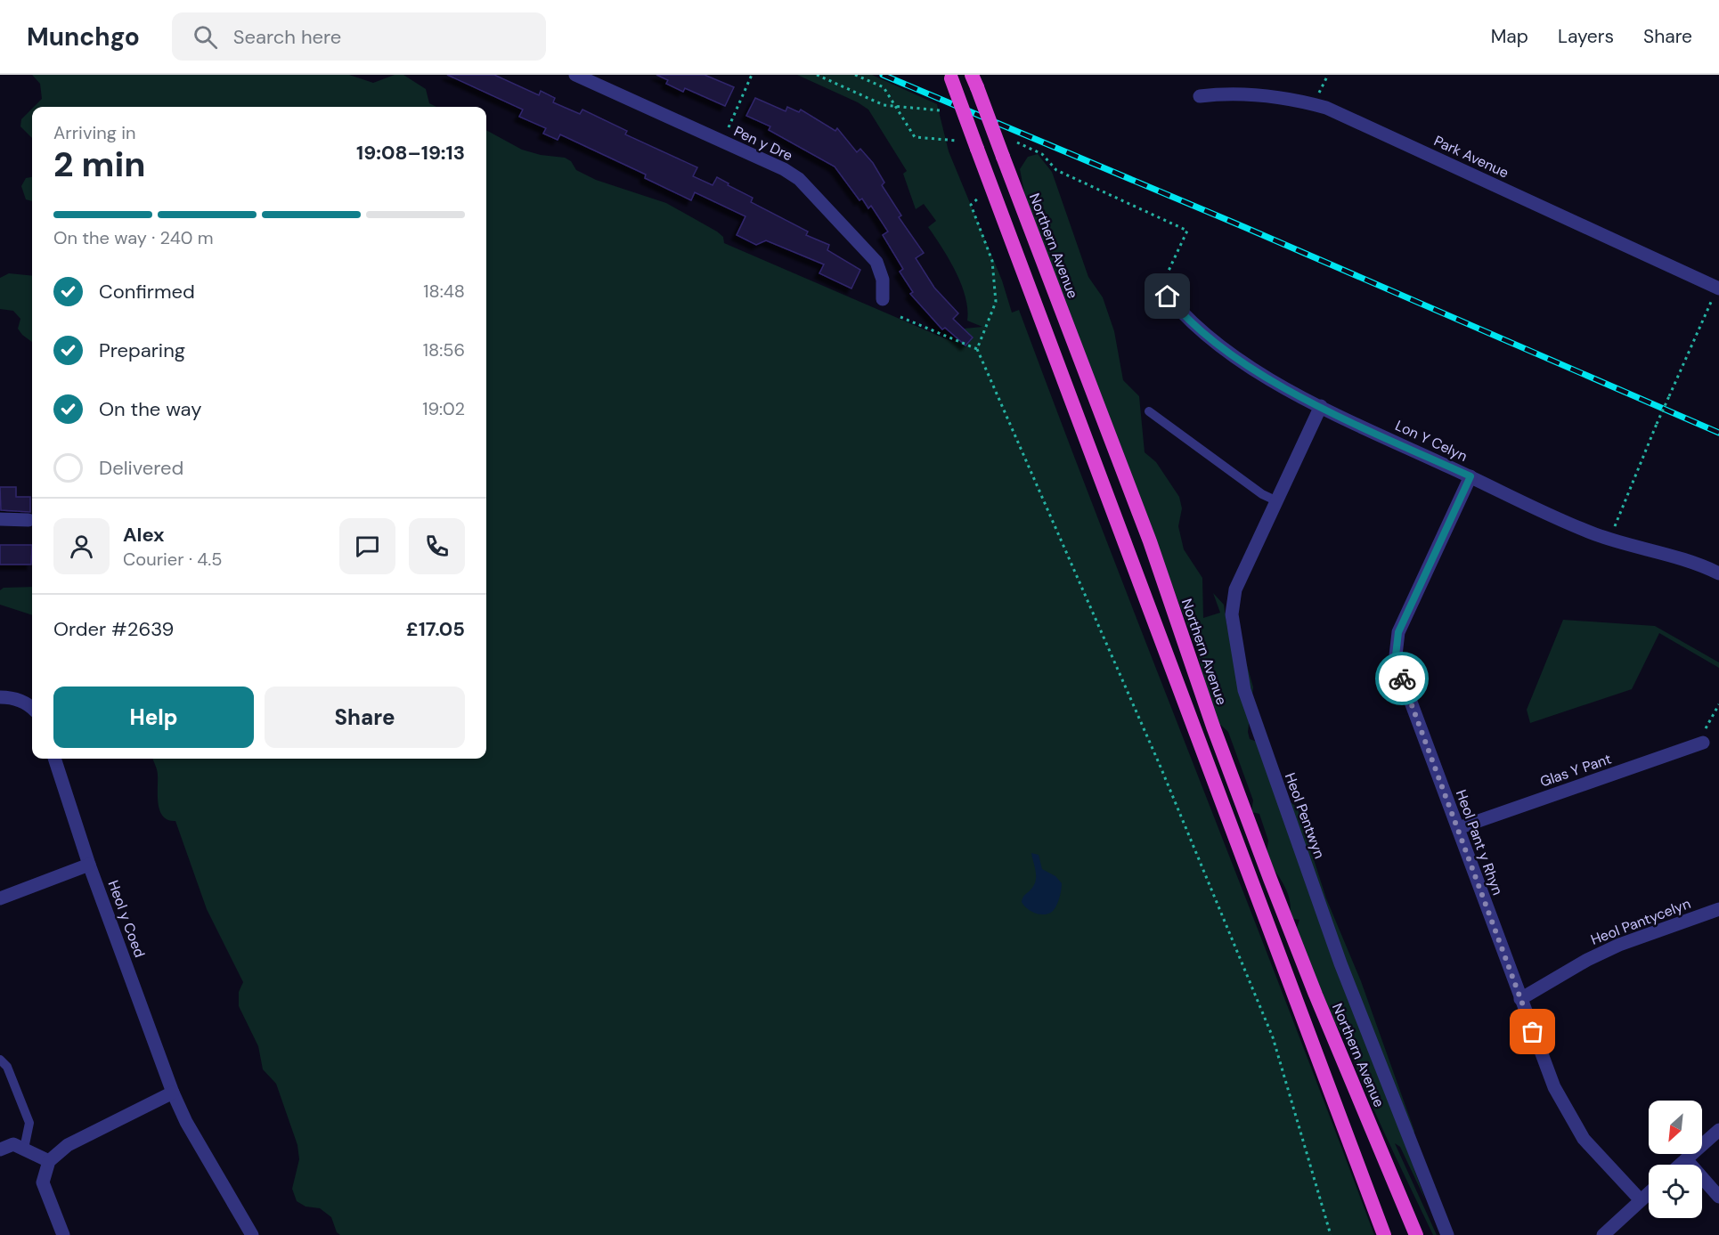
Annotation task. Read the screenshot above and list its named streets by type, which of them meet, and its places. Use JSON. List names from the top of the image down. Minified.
{"streets":{"highway":["Northern Avenue"],"street":["Pen y Dre","Park Avenue","Lon Y Celyn","Glas Y Pant","Heol Pentwyn","Heol Pant y Rhyn","Heol y Coed","Heol Pantycelyn"]},"crossings":[["Lon Y Celyn","Heol Pentwyn"],["Lon Y Celyn","Heol Pant y Rhyn"],["Glas Y Pant","Heol Pant y Rhyn"],["Heol Pant y Rhyn","Heol Pantycelyn"]],"north":"bottom left","page":{"header":"Munchgo","search":"Search here","nav":["Map","Layers","Share"],"heading":["2 min","Arriving in","19:08–19:13"],"panel":["Alex","Courier · 4.5","Order #2639","£17.05"],"bar":"On the way · 240 m","list":[["Confirmed","18:48"],["Preparing","18:56"],["On the way","19:02"],"Delivered"],"buttons":["Help","Share"]}}
